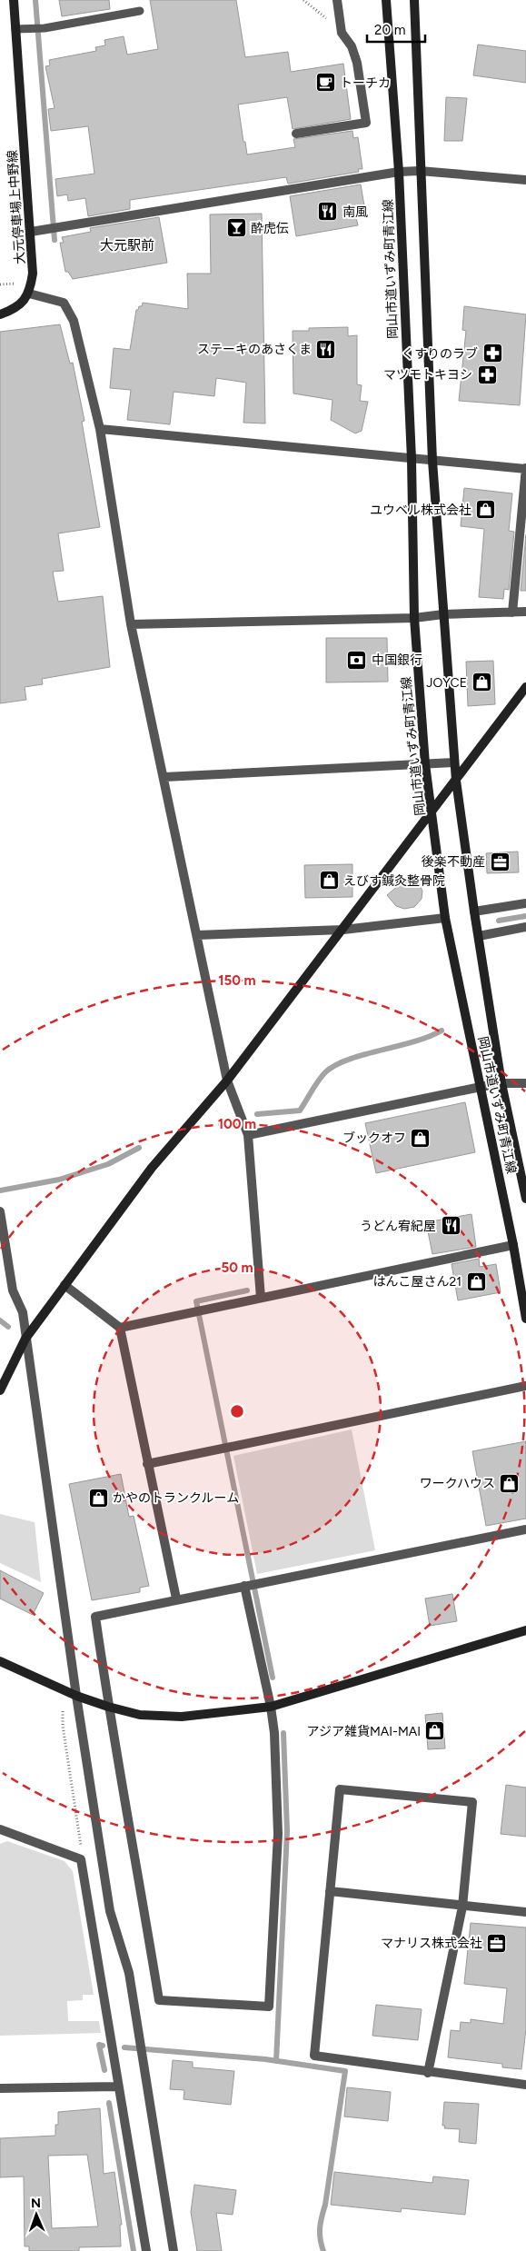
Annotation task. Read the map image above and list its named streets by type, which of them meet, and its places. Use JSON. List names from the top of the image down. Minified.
{"streets":{"street":["大元停車場上中野線","岡山市道いずみ町青江線"]},"districts":["大元駅前"],"places":{"cafe":["トーチカ"],"restaurant":["南風","ステーキのあさくま","うどん宥紀屋"],"bar":["酔虎伝"],"pharmacy":["くすりのラブ","マツモトキヨシ"],"shop":["ユウベル株式会社","JOYCE","えびす鍼灸整骨院","ブックオフ","はんこ屋さん21","ワークハウス","かやのトランクルーム","アジア雑貨MAI-MAI"],"bank":["中国銀行"],"office":["後楽不動産","マナリス株式会社"]},"scale_bar":"20 m","north":"top","rings":["150 m","100 m","50 m"]}
